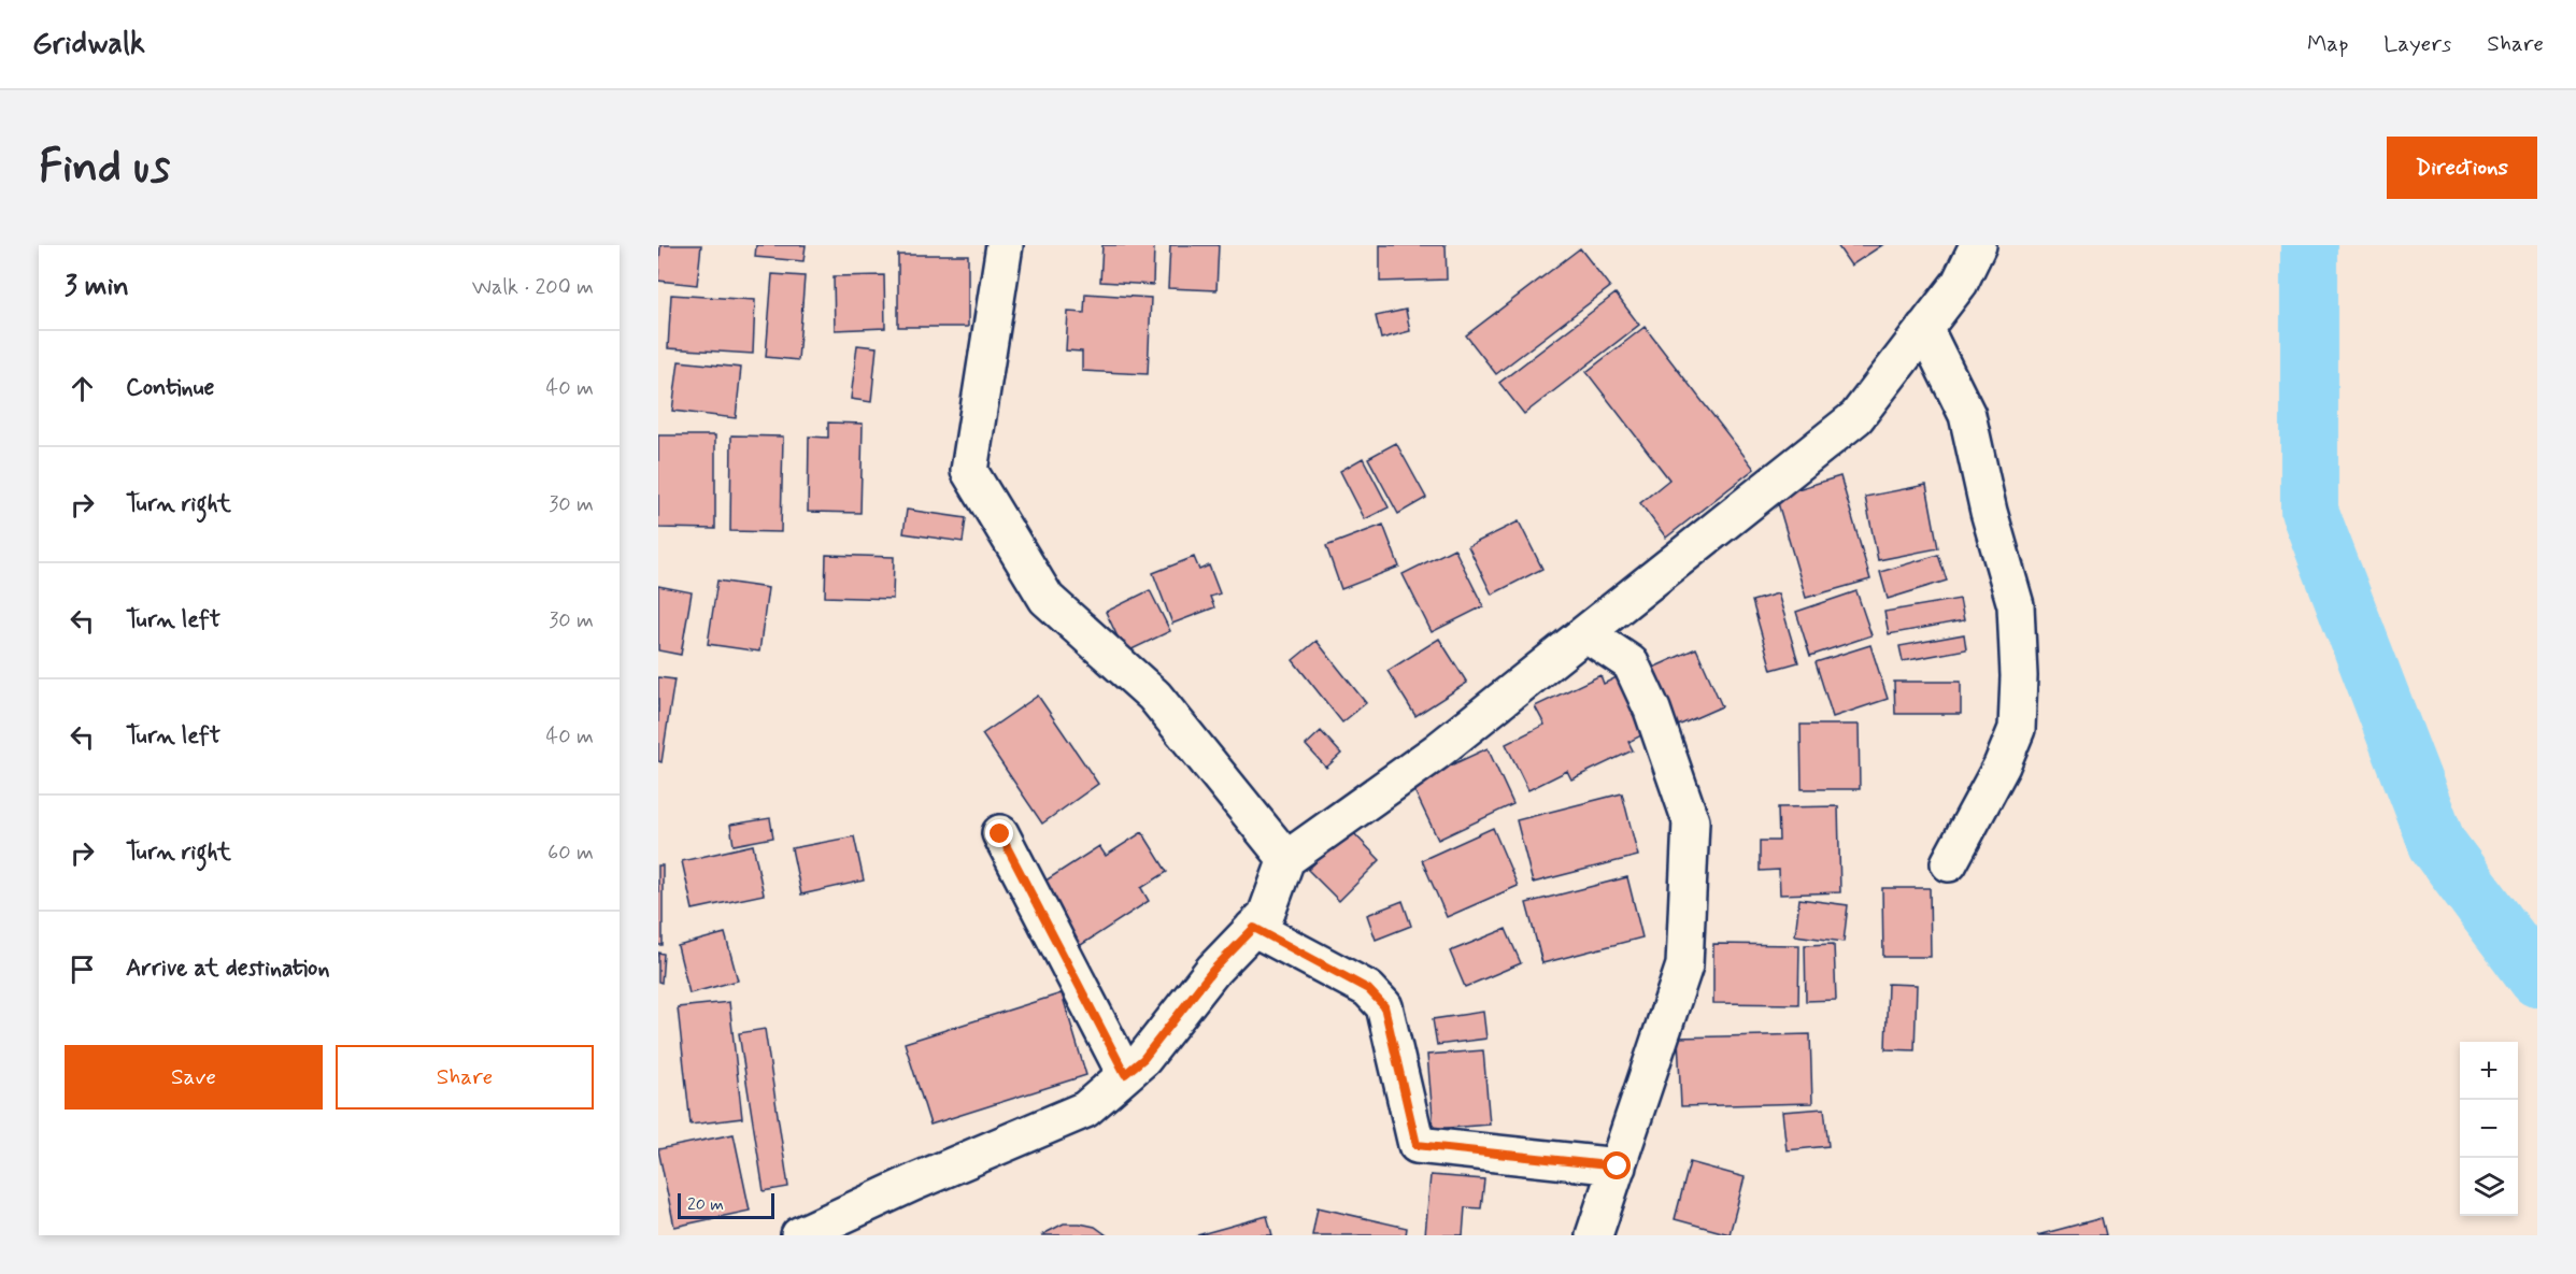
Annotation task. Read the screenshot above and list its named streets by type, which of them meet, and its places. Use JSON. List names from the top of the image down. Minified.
{"scale_bar":"20 m","page":{"header":"Gridwalk","nav":["Map","Layers","Share"],"buttons":["Directions",["Save","Share"]],"title":"Find us","heading":["3 min","Walk · 200 m"],"list":[["Continue","40 m"],["Turn right","30 m"],["Turn left","30 m"],["Turn left","40 m"],["Turn right","60 m"],"Arrive at destination"],"map_buttons":["+","−"],"scale":"20 m"}}
